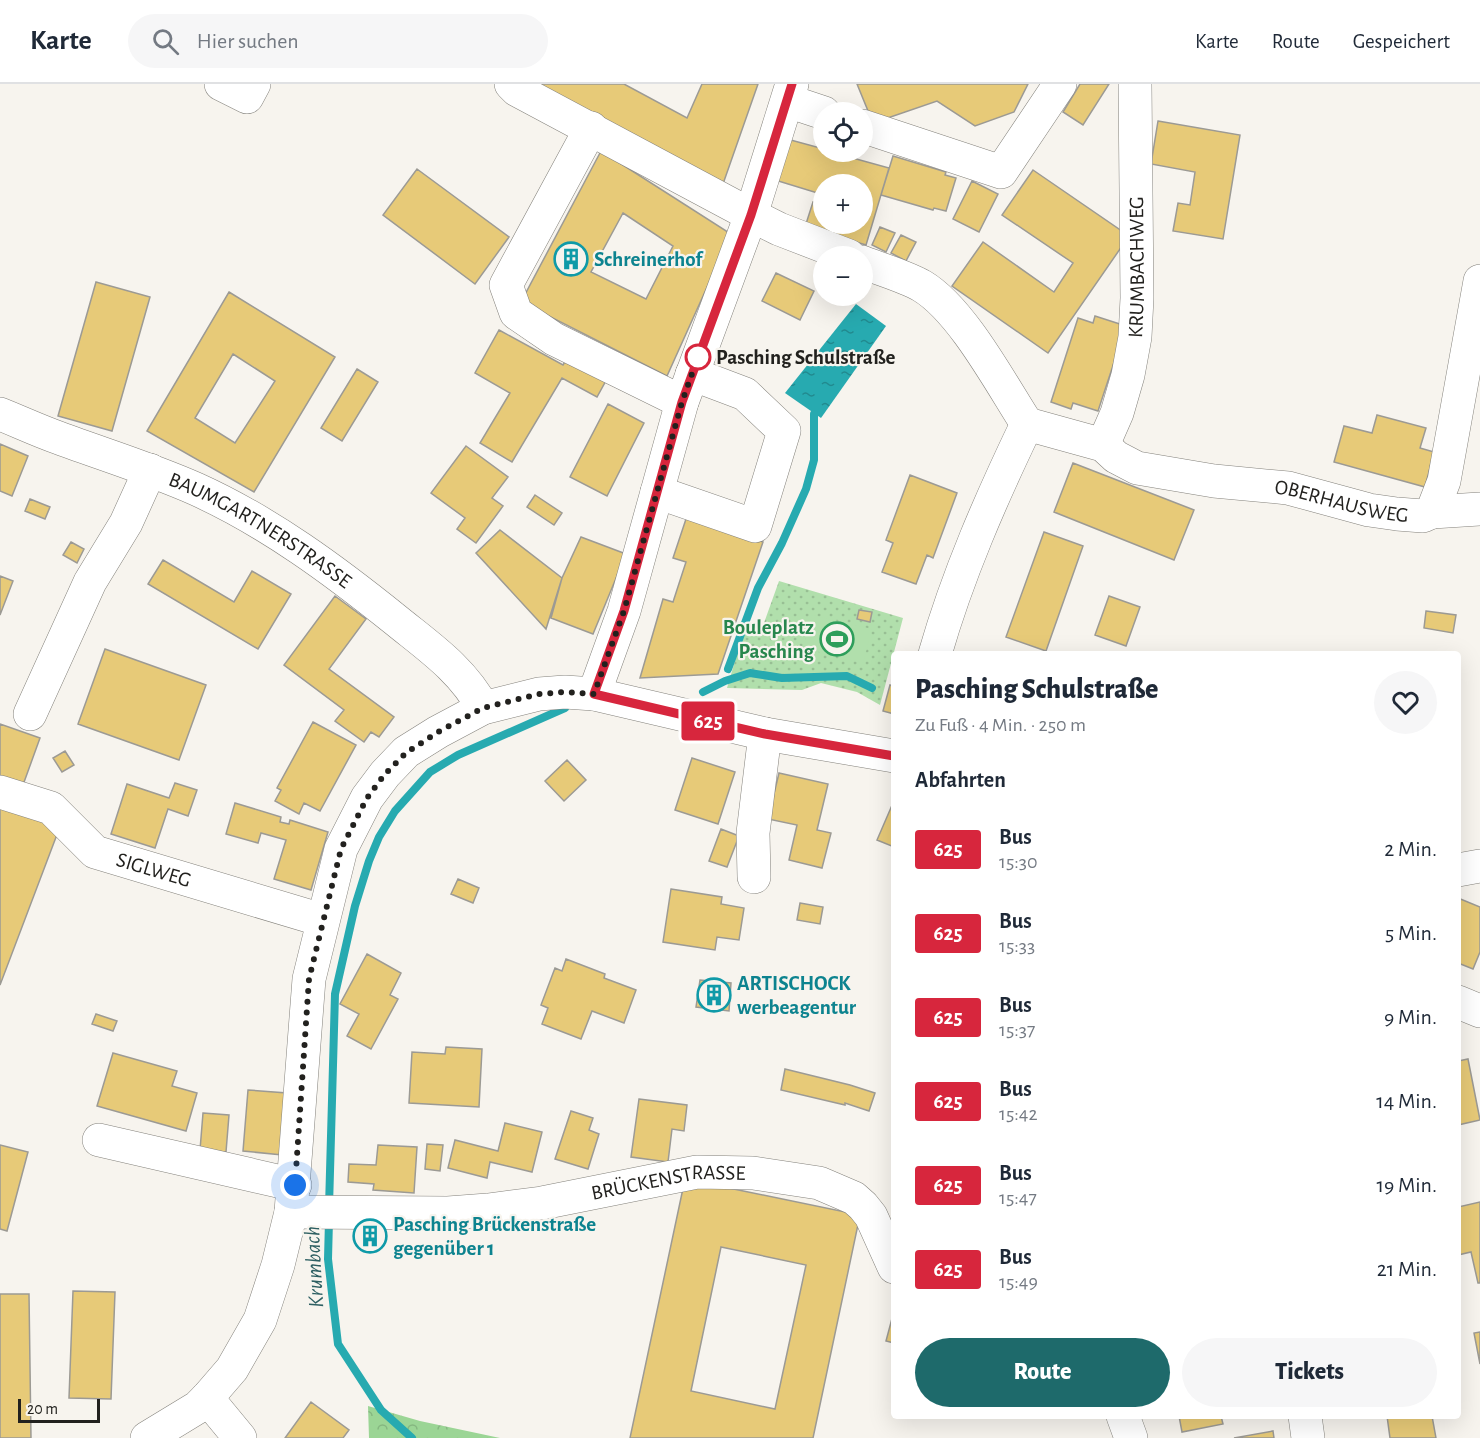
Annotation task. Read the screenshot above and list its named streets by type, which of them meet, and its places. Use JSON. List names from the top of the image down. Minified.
{"streets":{"street":["KRUMBACHWEG","OBERHAUSWEG","BAUMGARTNERSTRASSE","SIGLWEG","BRÜCKENSTRASSE"]},"crossings":[["KRUMBACHWEG","OBERHAUSWEG"]],"water":["Krumbach"],"places":{"building":["Schreinerhof","ARTISCHOCK werbeagentur","Pasching Brückenstraße gegenüber 1"],"other":["Pasching Schulstraße"],"sports":["Bouleplatz Pasching"]},"lines":["bus line 625"],"scale_bar":"20 m","page":{"header":"Karte","search":"Hier suchen","nav":["Karte","Route","Gespeichert"],"on_map":"625","map_buttons":["+","−"],"heading":[["Pasching Schulstraße","Zu Fuß · 4 Min. · 250 m"],"Abfahrten"],"list":[{"mark":"625","name":"Bus","note":"15:30","value":"2 Min."},{"mark":"625","name":"Bus","note":"15:33","value":"5 Min."},{"mark":"625","name":"Bus","note":"15:37","value":"9 Min."},{"mark":"625","name":"Bus","note":"15:42","value":"14 Min."},{"mark":"625","name":"Bus","note":"15:47","value":"19 Min."},{"mark":"625","name":"Bus","note":"15:49","value":"21 Min."}],"buttons":["Route","Tickets"],"scale":"20 m"}}
